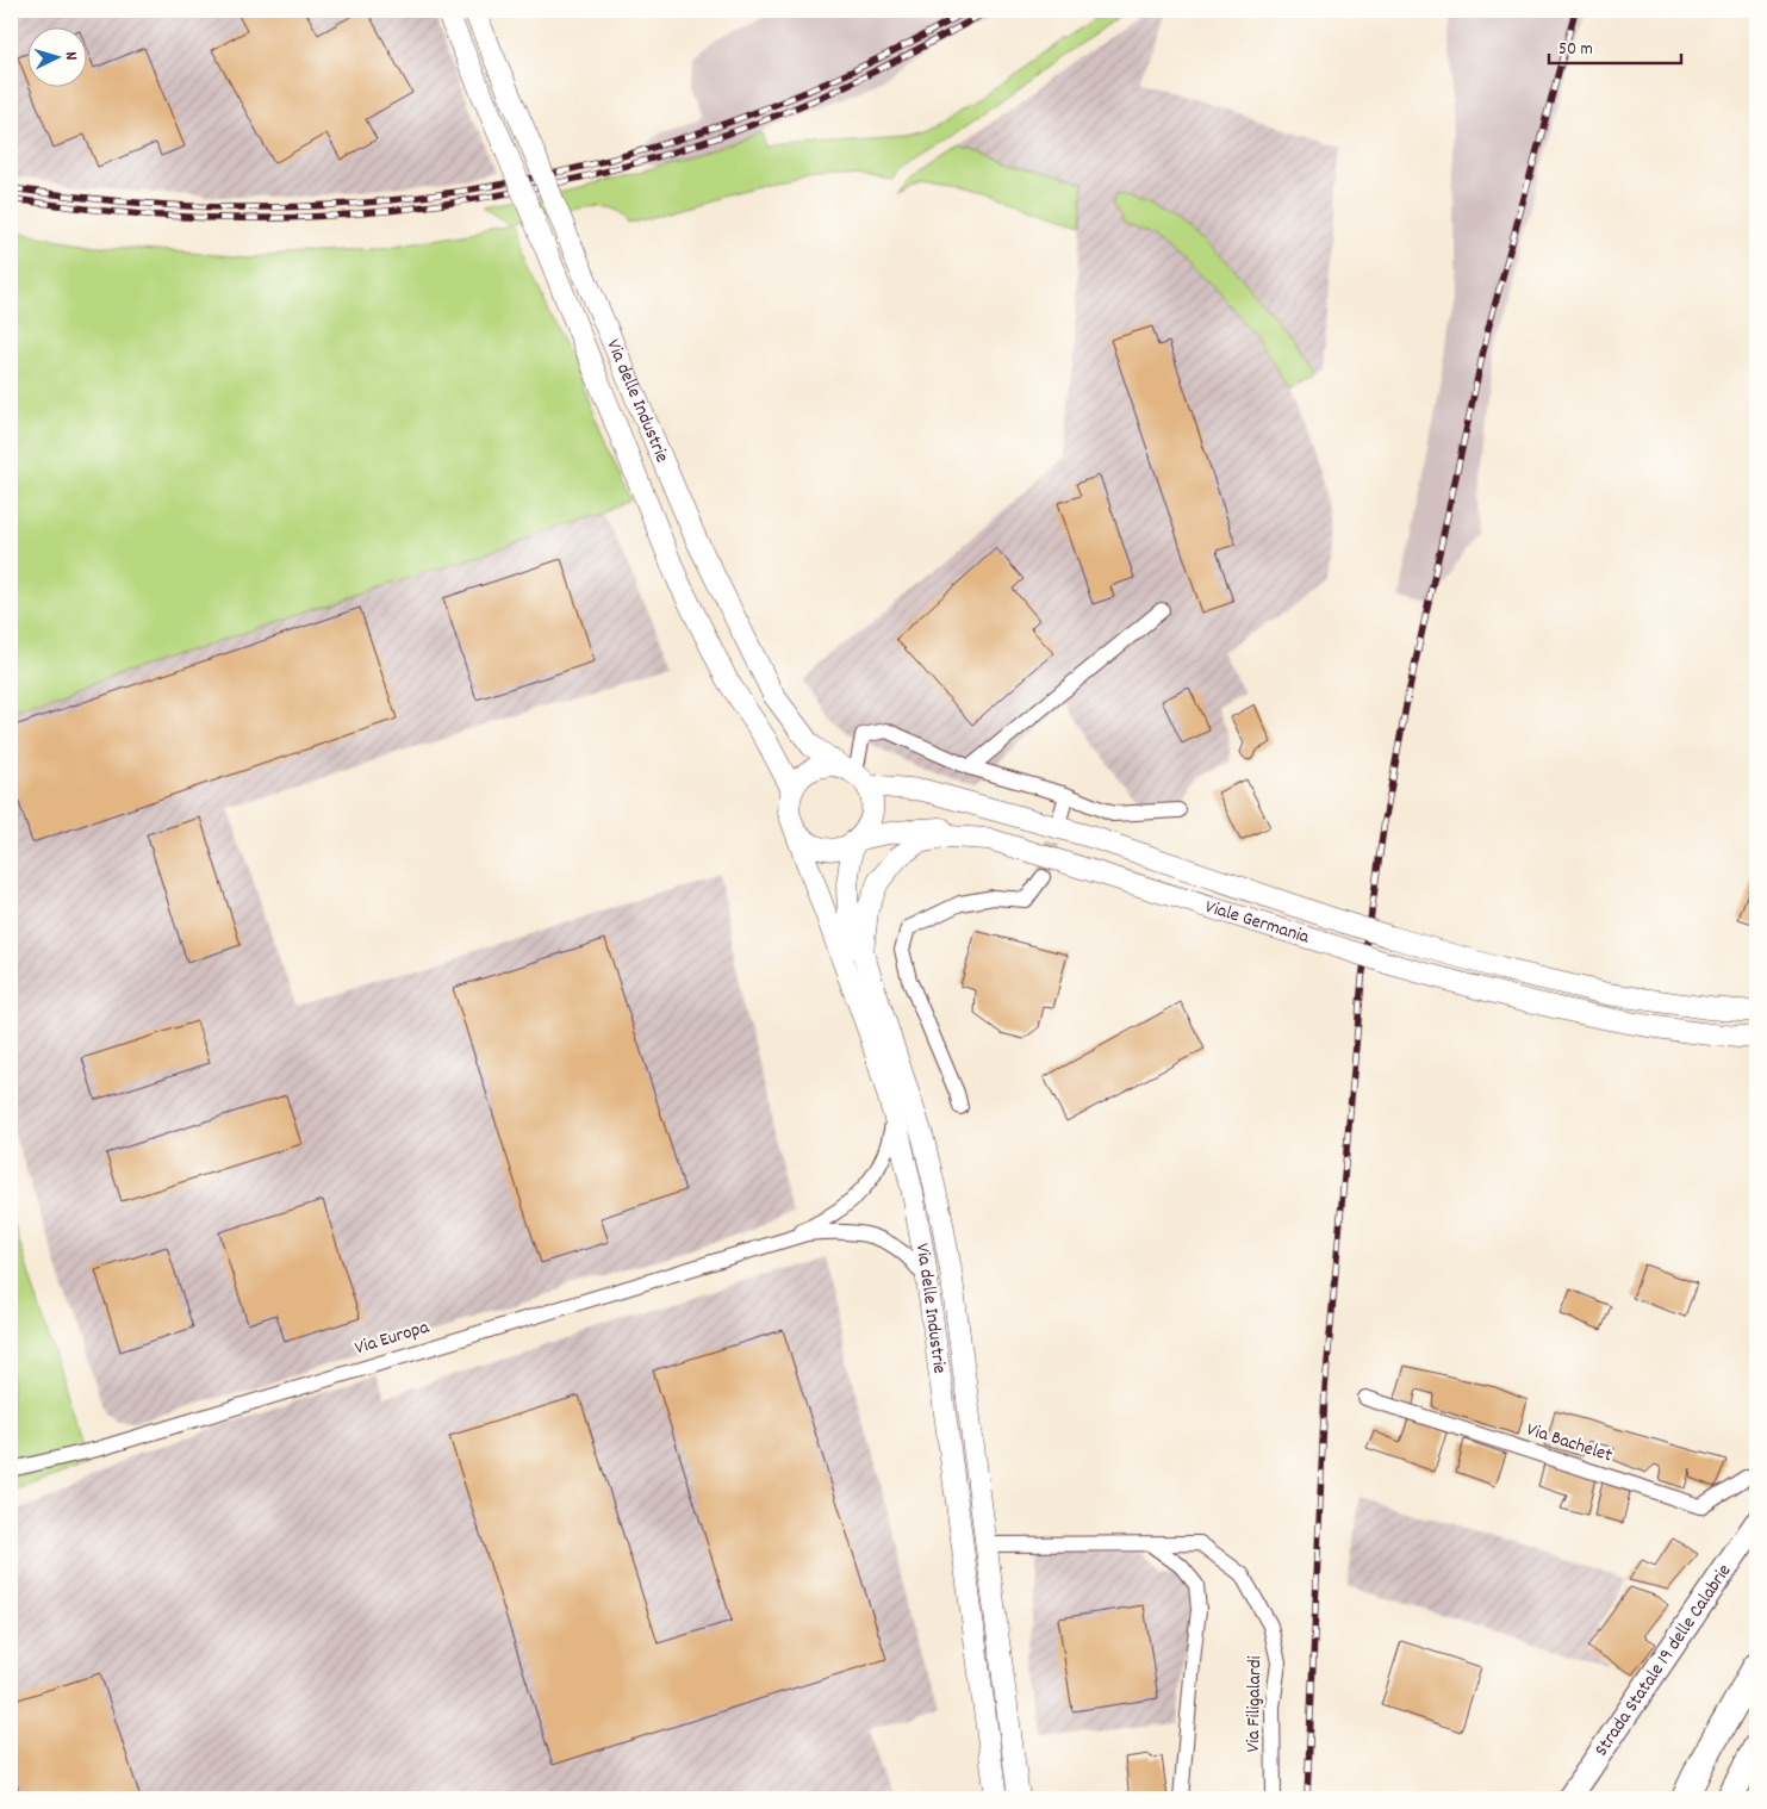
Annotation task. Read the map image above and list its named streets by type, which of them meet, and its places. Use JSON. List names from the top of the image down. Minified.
{"streets":{"main road":["Strada Statale 19 delle Calabrie"],"street":["Via delle Industrie","Viale Germania","Via Europa","Via Bachelet","Via Filigalardi"]},"crossings":[["Via delle Industrie","Viale Germania"],["Via delle Industrie","Via Europa"],["Via delle Industrie","Via Filigalardi"]],"scale_bar":"50 m","north":"right"}
